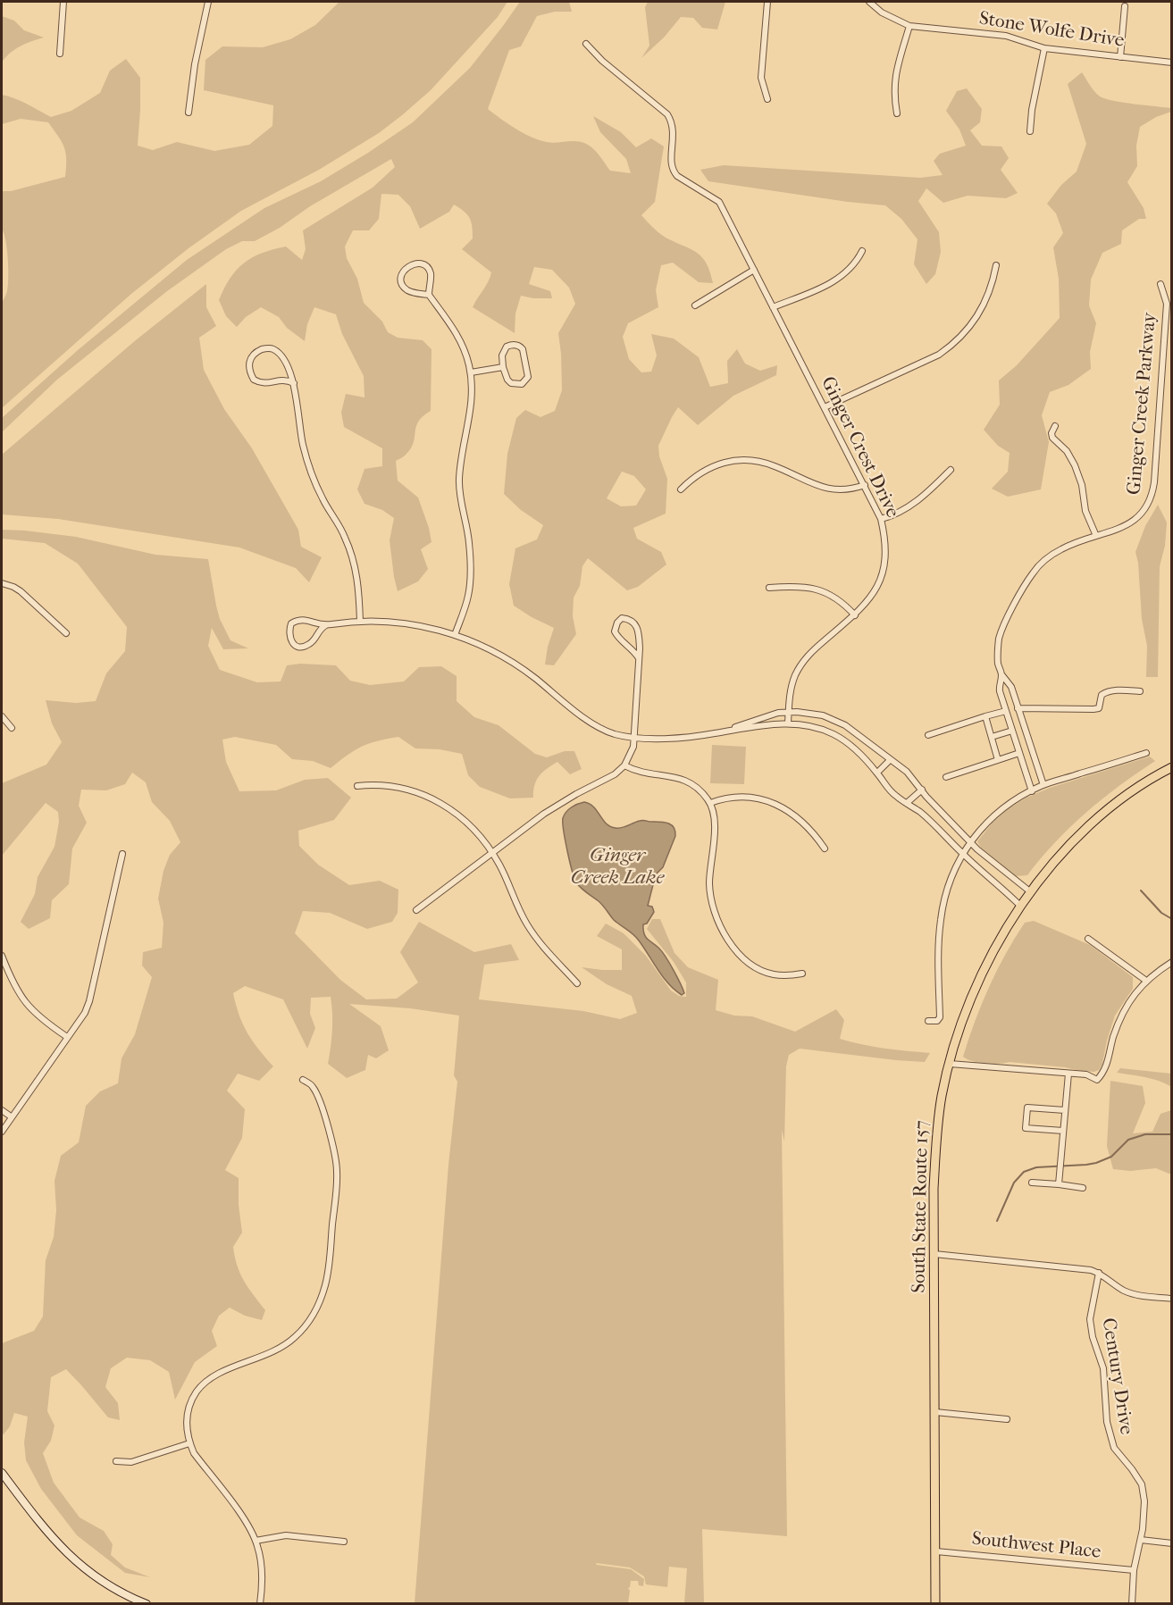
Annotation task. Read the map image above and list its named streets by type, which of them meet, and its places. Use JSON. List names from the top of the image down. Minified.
{"streets":{"main road":["South State Route 157"],"street":["Stone Wolfe Drive","Ginger Creek Parkway","Ginger Crest Drive","Century Drive","Southwest Place"]},"crossings":[["South State Route 157","Southwest Place"],["Century Drive","Southwest Place"]],"water":["Ginger Creek Lake"]}
